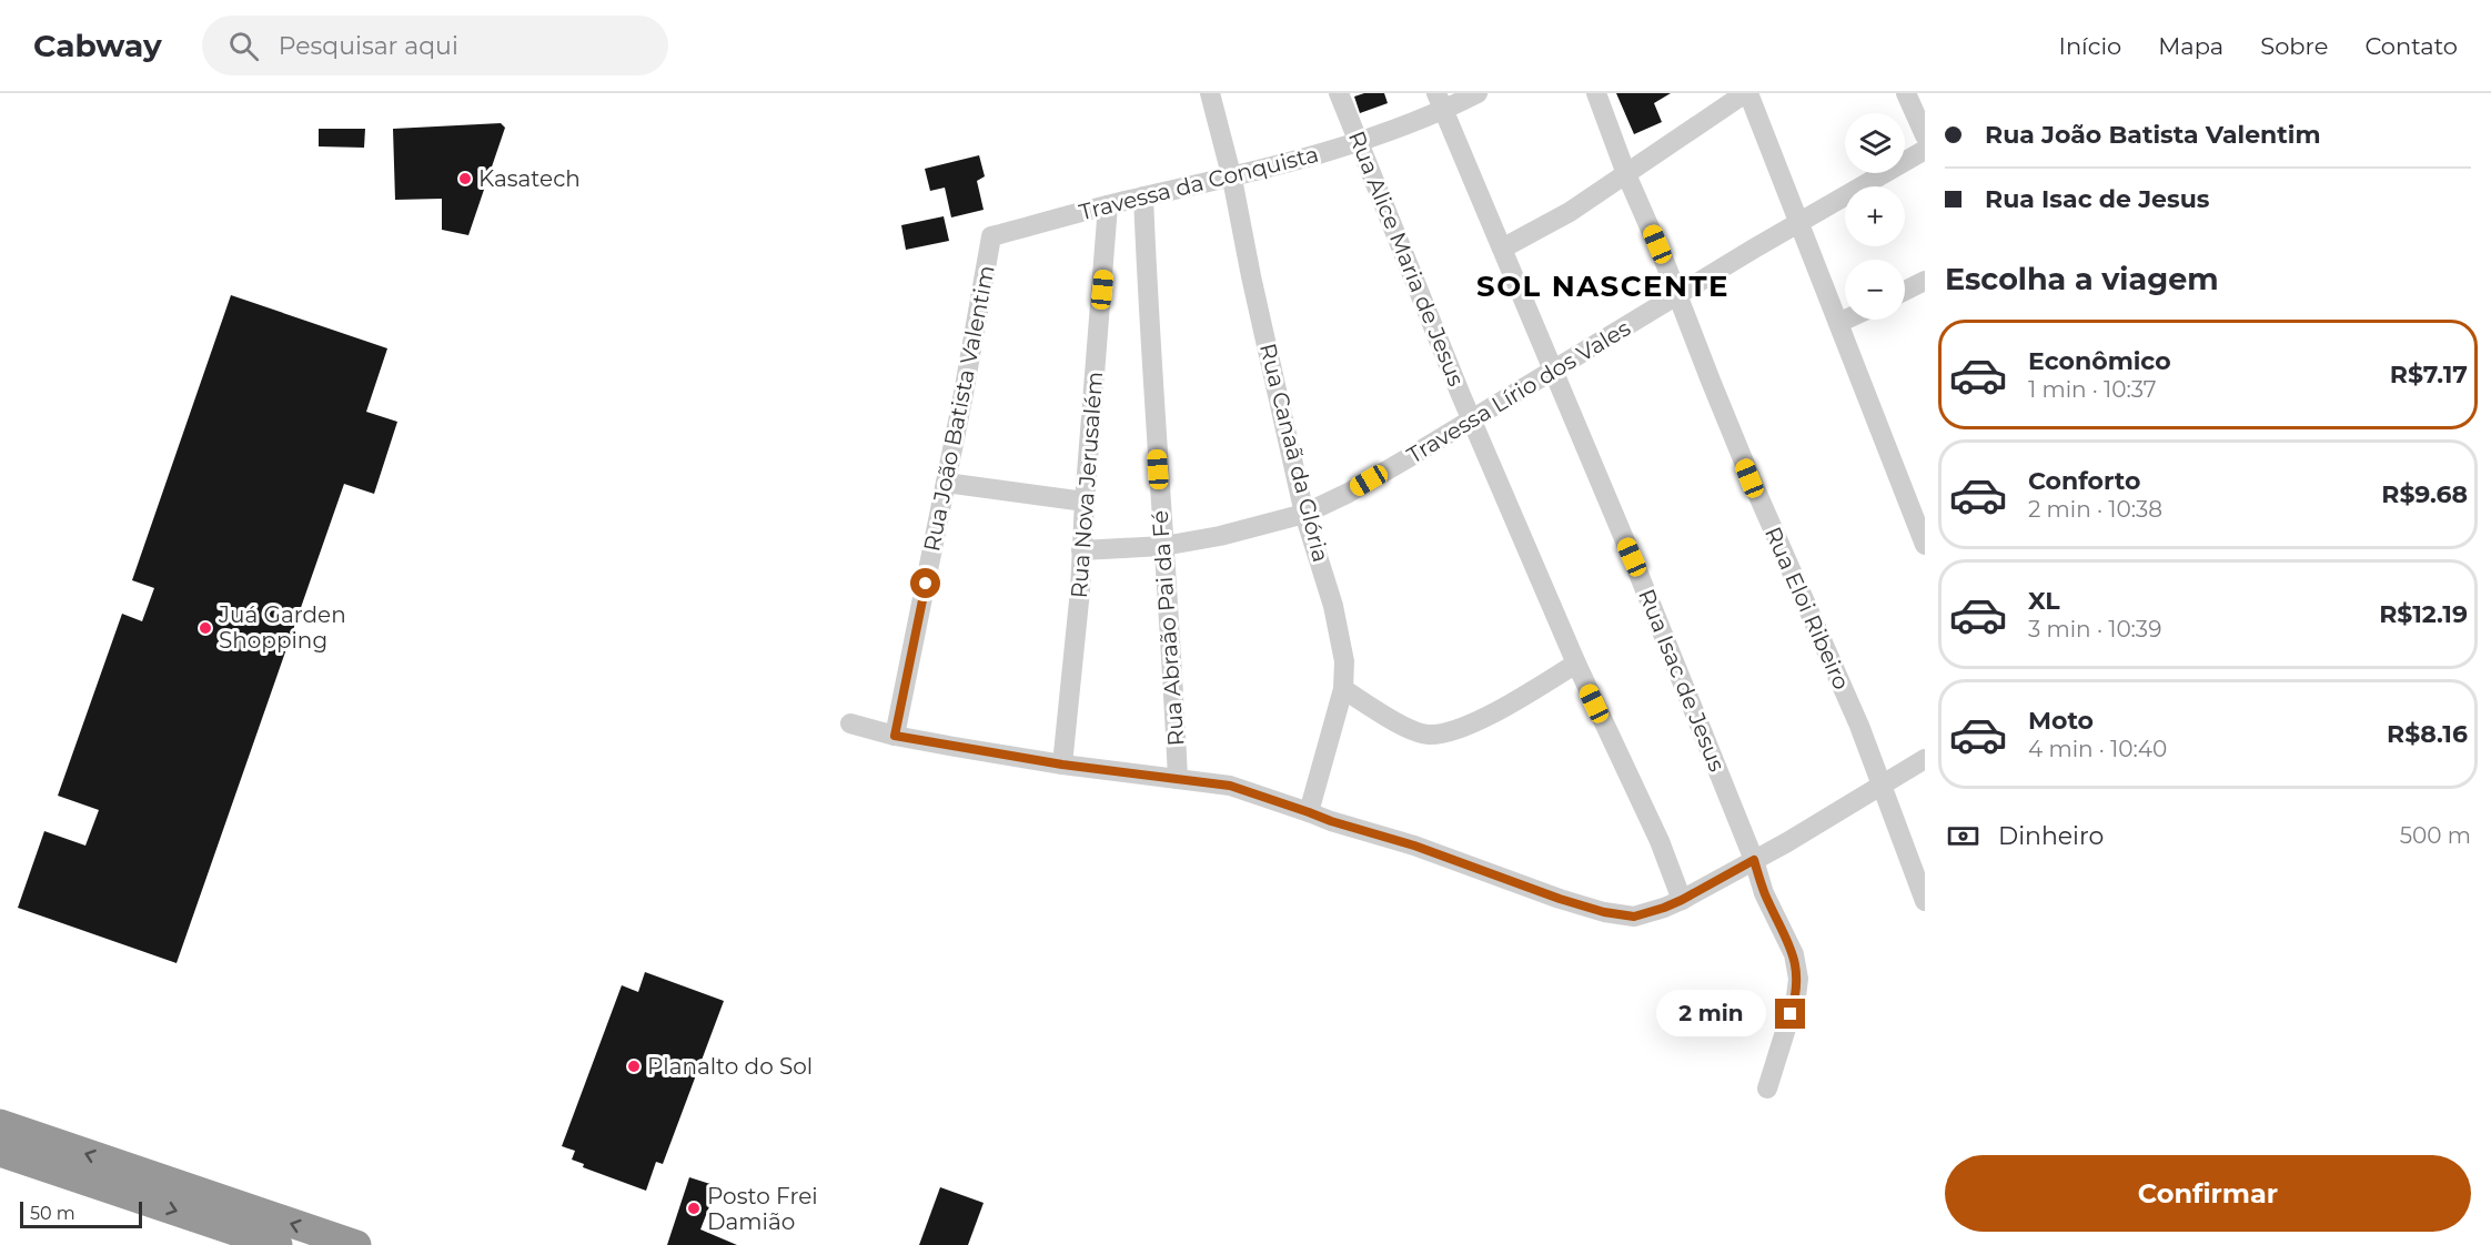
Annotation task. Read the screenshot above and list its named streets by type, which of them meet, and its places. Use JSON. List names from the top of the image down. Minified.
{"streets":{"street":["Travessa da Conquista","Rua Alice Maria de Jesus","Travessa Lírio dos Vales","Rua João Batista Valentim","Rua Canaã da Glória","Rua Nova Jerusalém","Rua Eloi Ribeiro","Rua Abraão Pai da Fé","Rua Isac de Jesus"]},"crossings":[["Travessa da Conquista","Rua Alice Maria de Jesus"],["Travessa da Conquista","Rua João Batista Valentim"],["Travessa da Conquista","Rua Canaã da Glória"],["Travessa da Conquista","Rua Nova Jerusalém"],["Travessa da Conquista","Rua Abraão Pai da Fé"],["Travessa da Conquista","Rua Isac de Jesus"],["Rua Alice Maria de Jesus","Travessa Lírio dos Vales"],["Travessa Lírio dos Vales","Rua Canaã da Glória"],["Travessa Lírio dos Vales","Rua Nova Jerusalém"],["Travessa Lírio dos Vales","Rua Eloi Ribeiro"],["Travessa Lírio dos Vales","Rua Abraão Pai da Fé"],["Travessa Lírio dos Vales","Rua Isac de Jesus"]],"districts":["SOL NASCENTE"],"places":["Kasatech","Juá Garden Shopping","Planalto do Sol","Posto Frei Damião"],"scale_bar":"50 m","page":{"header":"Cabway","search":"Pesquisar aqui","nav":["Início","Mapa","Sobre","Contato"],"banner":["Rua João Batista Valentim","Rua Isac de Jesus"],"map_buttons":["+","−"],"heading":"Escolha a viagem","list":[{"name":"Econômico","note":"1 min · 10:37","value":"R$7.17"},{"name":"Conforto","note":"2 min · 10:38","value":"R$9.68"},{"name":"XL","note":"3 min · 10:39","value":"R$12.19"},{"name":"Moto","note":"4 min · 10:40","value":"R$8.16"}],"pay":["Dinheiro","500 m"],"bubble":"2 min","buttons":"Confirmar","scale":"50 m"}}
